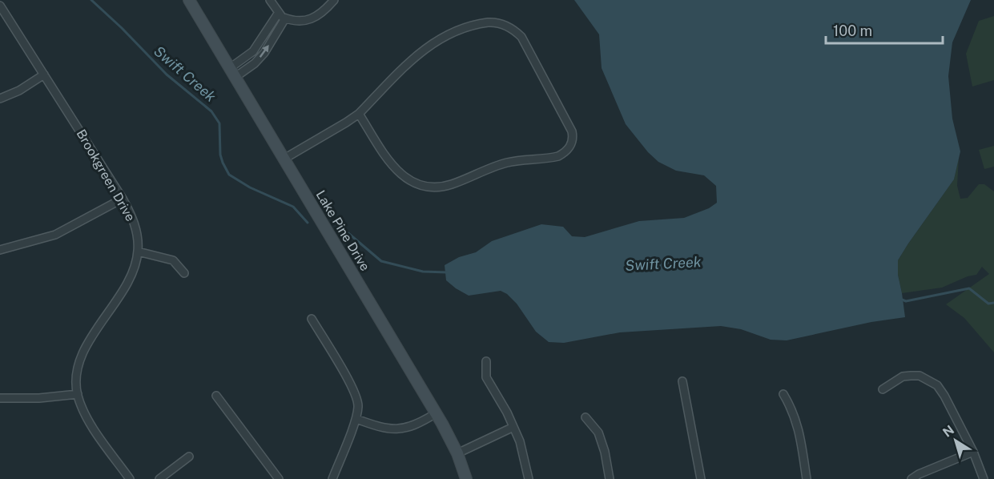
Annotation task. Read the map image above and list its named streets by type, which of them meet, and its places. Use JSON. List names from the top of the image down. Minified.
{"streets":{"street":["Brookgreen Drive","Lake Pine Drive"]},"water":["Swift Creek"],"scale_bar":"100 m","north":"top left"}
